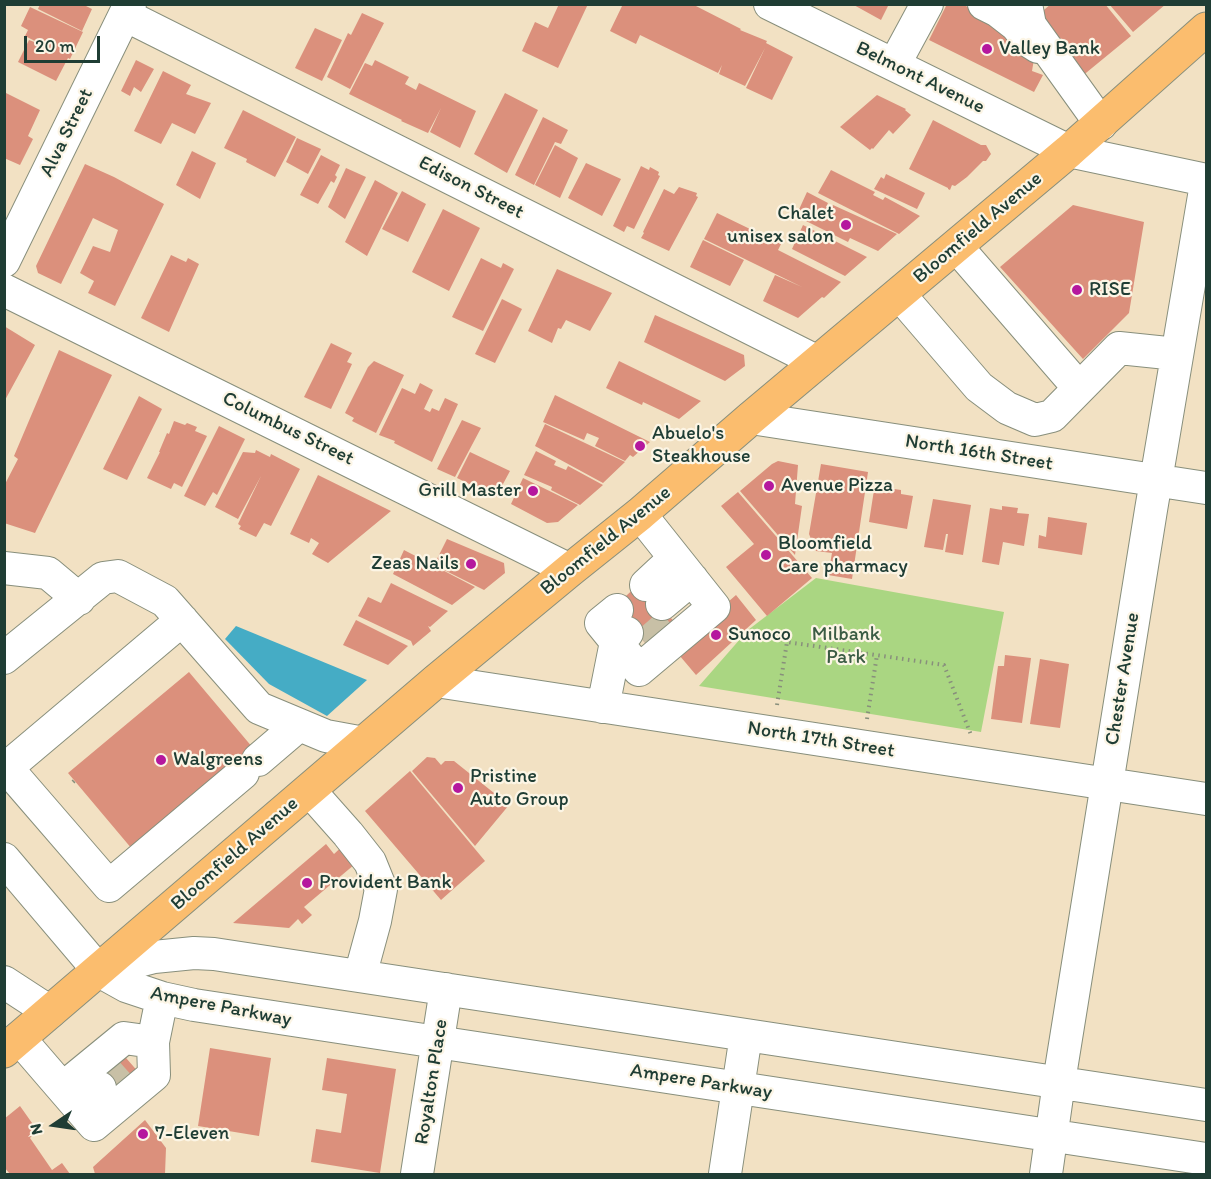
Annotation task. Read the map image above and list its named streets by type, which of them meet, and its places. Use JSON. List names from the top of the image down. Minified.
{"streets":{"main road":["Bloomfield Avenue"],"street":["Belmont Avenue","Alva Street","Edison Street","Columbus Street","North 16th Street","Chester Avenue","North 17th Street","Ampere Parkway","Royalton Place"]},"crossings":[["Belmont Avenue","Bloomfield Avenue"],["Belmont Avenue","Chester Avenue"],["Alva Street","Edison Street"],["Edison Street","Bloomfield Avenue"],["Bloomfield Avenue","Columbus Street"],["Bloomfield Avenue","North 16th Street"],["Bloomfield Avenue","North 17th Street"],["Bloomfield Avenue","Ampere Parkway"],["North 16th Street","Chester Avenue"],["Chester Avenue","North 17th Street"],["Chester Avenue","Ampere Parkway"],["Ampere Parkway","Royalton Place"]],"parks":["Milbank Park"],"places":["Valley Bank","Chalet unisex salon","RISE","Abuelo's Steakhouse","Avenue Pizza","Grill Master","Bloomfield Care pharmacy","Zeas Nails","Sunoco","Walgreens","Pristine Auto Group","Provident Bank","7-Eleven"],"scale_bar":"20 m","north":"left"}
